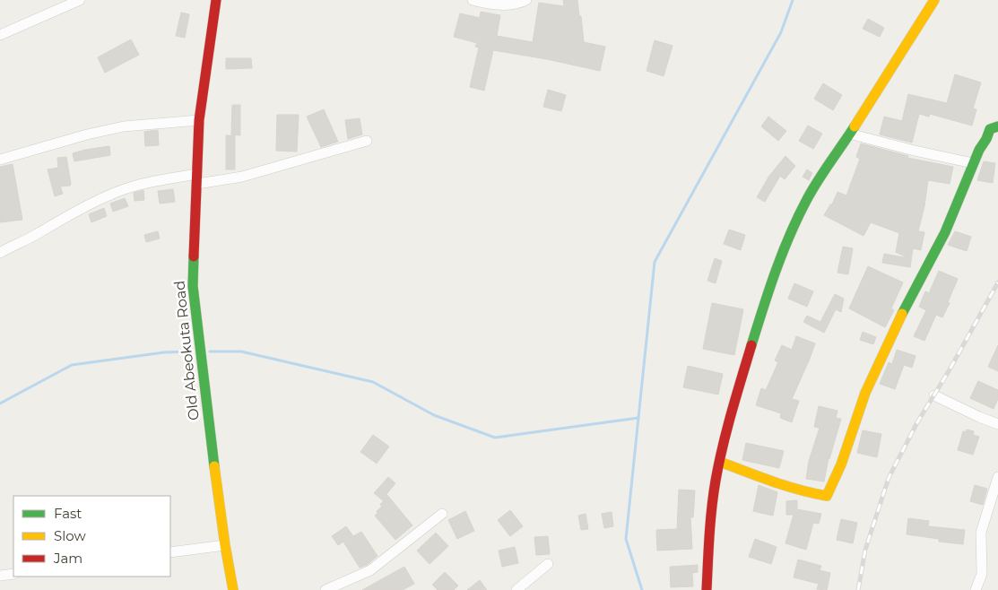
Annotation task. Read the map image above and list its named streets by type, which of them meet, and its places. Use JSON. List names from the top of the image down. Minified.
{"streets":{"main road":["Old Abeokuta Road"]},"legend":["Fast","Slow","Jam"]}
